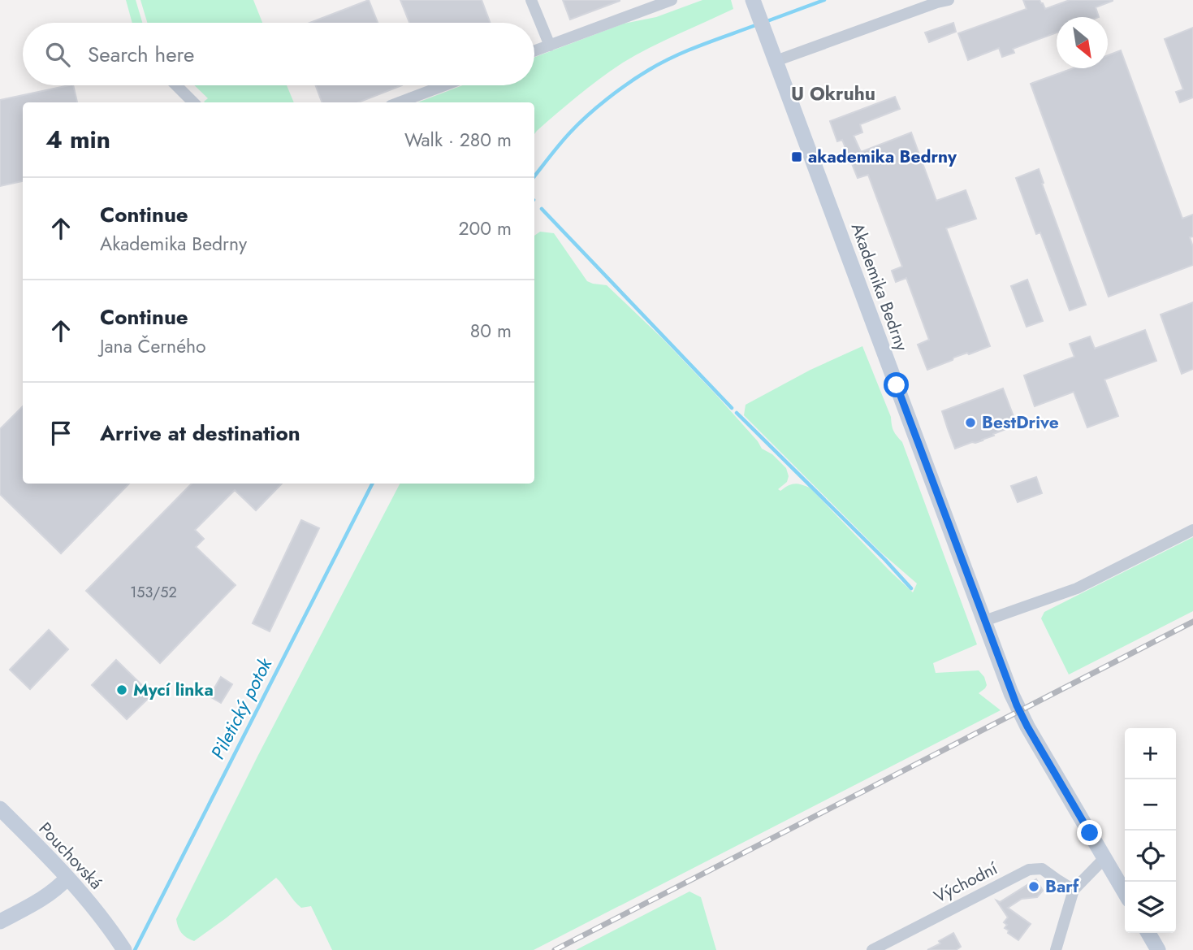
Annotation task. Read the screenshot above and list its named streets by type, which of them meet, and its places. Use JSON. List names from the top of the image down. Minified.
{"streets":{"street":["Akademika Bedrny","Pouchovská","Východní"]},"districts":["U Okruhu"],"water":["Piletický potok"],"places":{"transit":["akademika Bedrny"],"other":["BestDrive","Mycí linka","Barf"]},"house_numbers":["153/52"],"north":"bottom right","page":{"search":"Search here","heading":["4 min","Walk · 280 m"],"list":[["Continue","Akademika Bedrny","200 m"],["Continue","Jana Černého","80 m"],"Arrive at destination"],"map_buttons":["+","−"]}}
